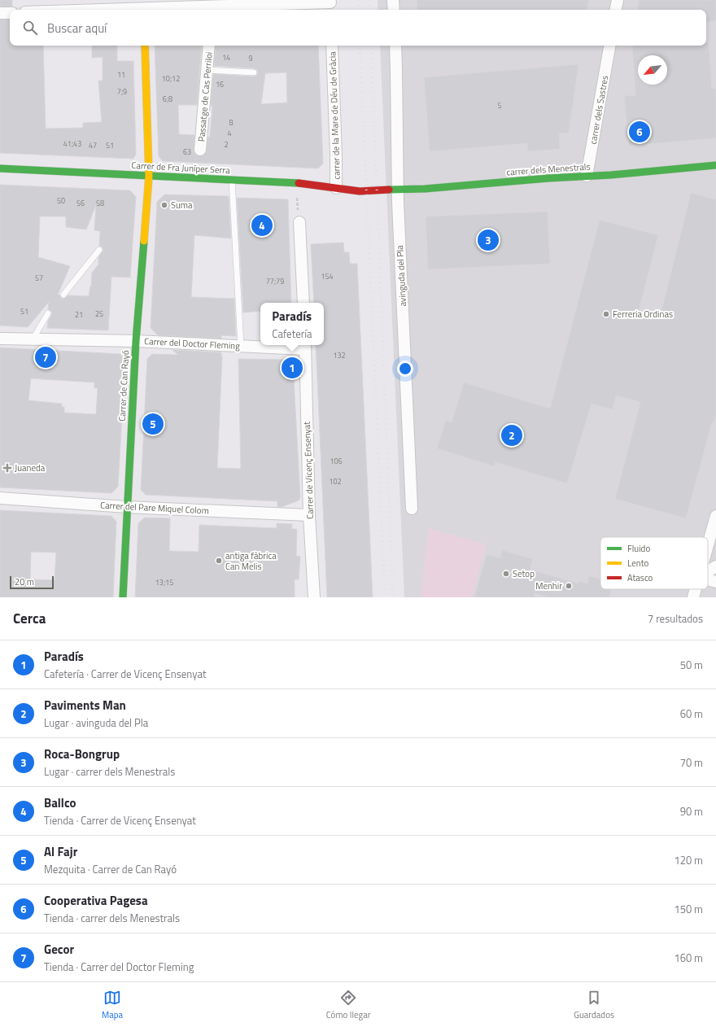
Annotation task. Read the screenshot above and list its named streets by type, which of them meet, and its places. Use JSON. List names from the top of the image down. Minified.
{"streets":{"street":["Passatge de Cas Perriloi","carrer dels Sastres","carrer de la Mare de Déu de Gràcia","Carrer de Fra Juníper Serra","carrer dels Menestrals","avinguda del Pla","Carrer del Doctor Fleming","Carrer de Can Rayó","Carrer de Vicenç Ensenyat","Carrer del Pare Miquel Colom"]},"crossings":[["carrer dels Sastres","carrer dels Menestrals"],["carrer de la Mare de Déu de Gràcia","Carrer de Fra Juníper Serra"],["Carrer de Fra Juníper Serra","carrer dels Menestrals"],["Carrer de Fra Juníper Serra","Carrer de Can Rayó"],["carrer dels Menestrals","avinguda del Pla"],["Carrer del Doctor Fleming","Carrer de Can Rayó"],["Carrer del Doctor Fleming","Carrer de Vicenç Ensenyat"],["Carrer de Can Rayó","Carrer del Pare Miquel Colom"],["Carrer de Vicenç Ensenyat","Carrer del Pare Miquel Colom"]],"places":{"other":["Suma","Ferreria Ordinas","antiga fàbrica Can Melis","Setop","Menhir"],"health":["Juaneda"]},"house_numbers":["14","9","11","10;12","16","7;9","6;8","5","8","4","41;43","2","47","51","63","50","56","58","154","57","77;79","51","25","21","132","106","102","13;15"],"legend":["Fluido","Lento","Atasco"],"scale_bar":"20 m","north":"bottom left","page":{"search":"Buscar aquí","pins":["6","4","3","7","1","5","2"],"popup":["Paradís","Cafetería"],"scale":"20 m","heading":["Cerca","7 resultados"],"list":[{"mark":"1","name":"Paradís","note":"Cafetería · Carrer de Vicenç Ensenyat","value":"50 m"},{"mark":"2","name":"Paviments Man","note":"Lugar · avinguda del Pla","value":"60 m"},{"mark":"3","name":"Roca-Bongrup","note":"Lugar · carrer dels Menestrals","value":"70 m"},{"mark":"4","name":"Ballco","note":"Tienda · Carrer de Vicenç Ensenyat","value":"90 m"},{"mark":"5","name":"Al Fajr","note":"Mezquita · Carrer de Can Rayó","value":"120 m"},{"mark":"6","name":"Cooperativa Pagesa","note":"Tienda · carrer dels Menestrals","value":"150 m"},{"mark":"7","name":"Gecor","note":"Tienda · Carrer del Doctor Fleming","value":"160 m"}],"nav":["Mapa","Cómo llegar","Guardados"]}}
